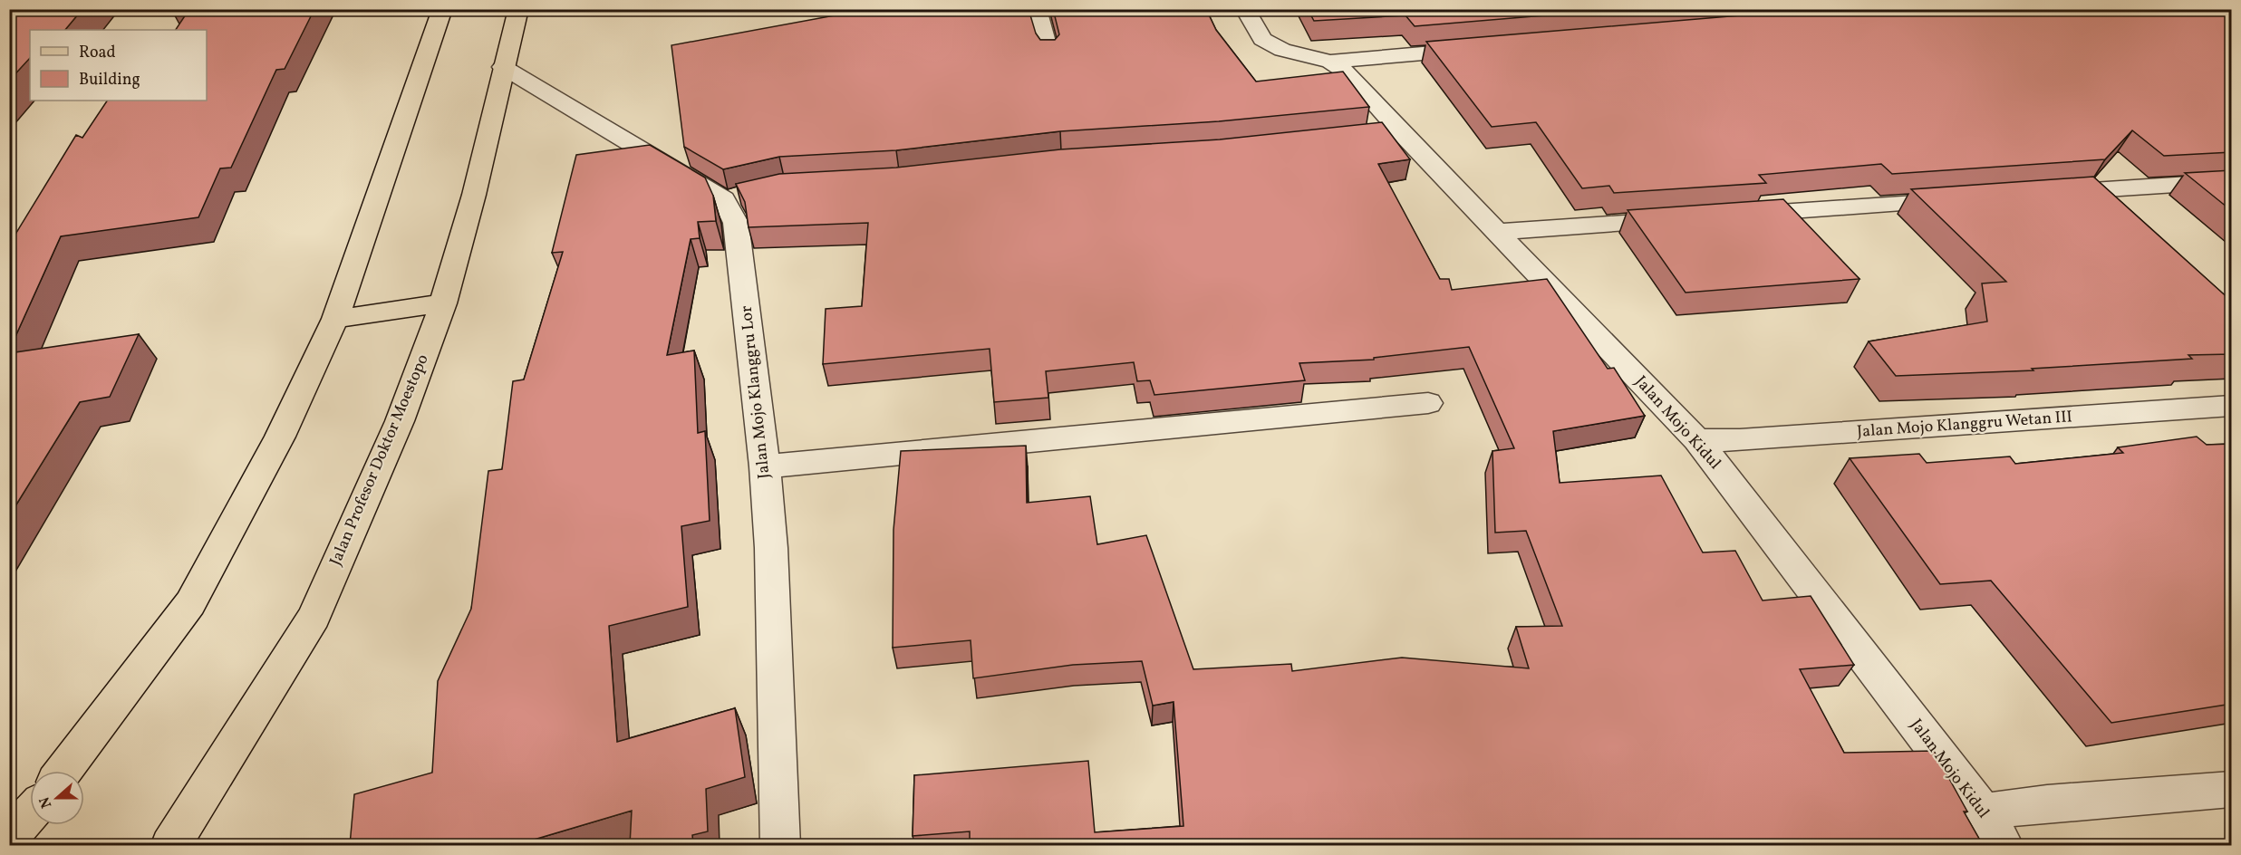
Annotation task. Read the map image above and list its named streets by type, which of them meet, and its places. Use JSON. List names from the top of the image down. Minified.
{"streets":{"main road":["Jalan Profesor Doktor Moestopo"],"street":["Jalan Mojo Klanggru Lor","Jalan Mojo Kidul","Jalan Mojo Klanggru Wetan III"]},"crossings":[["Jalan Mojo Klanggru Lor","Jalan Profesor Doktor Moestopo"],["Jalan Mojo Kidul","Jalan Mojo Klanggru Wetan III"]],"legend":["Road","Building"],"north":"left"}
